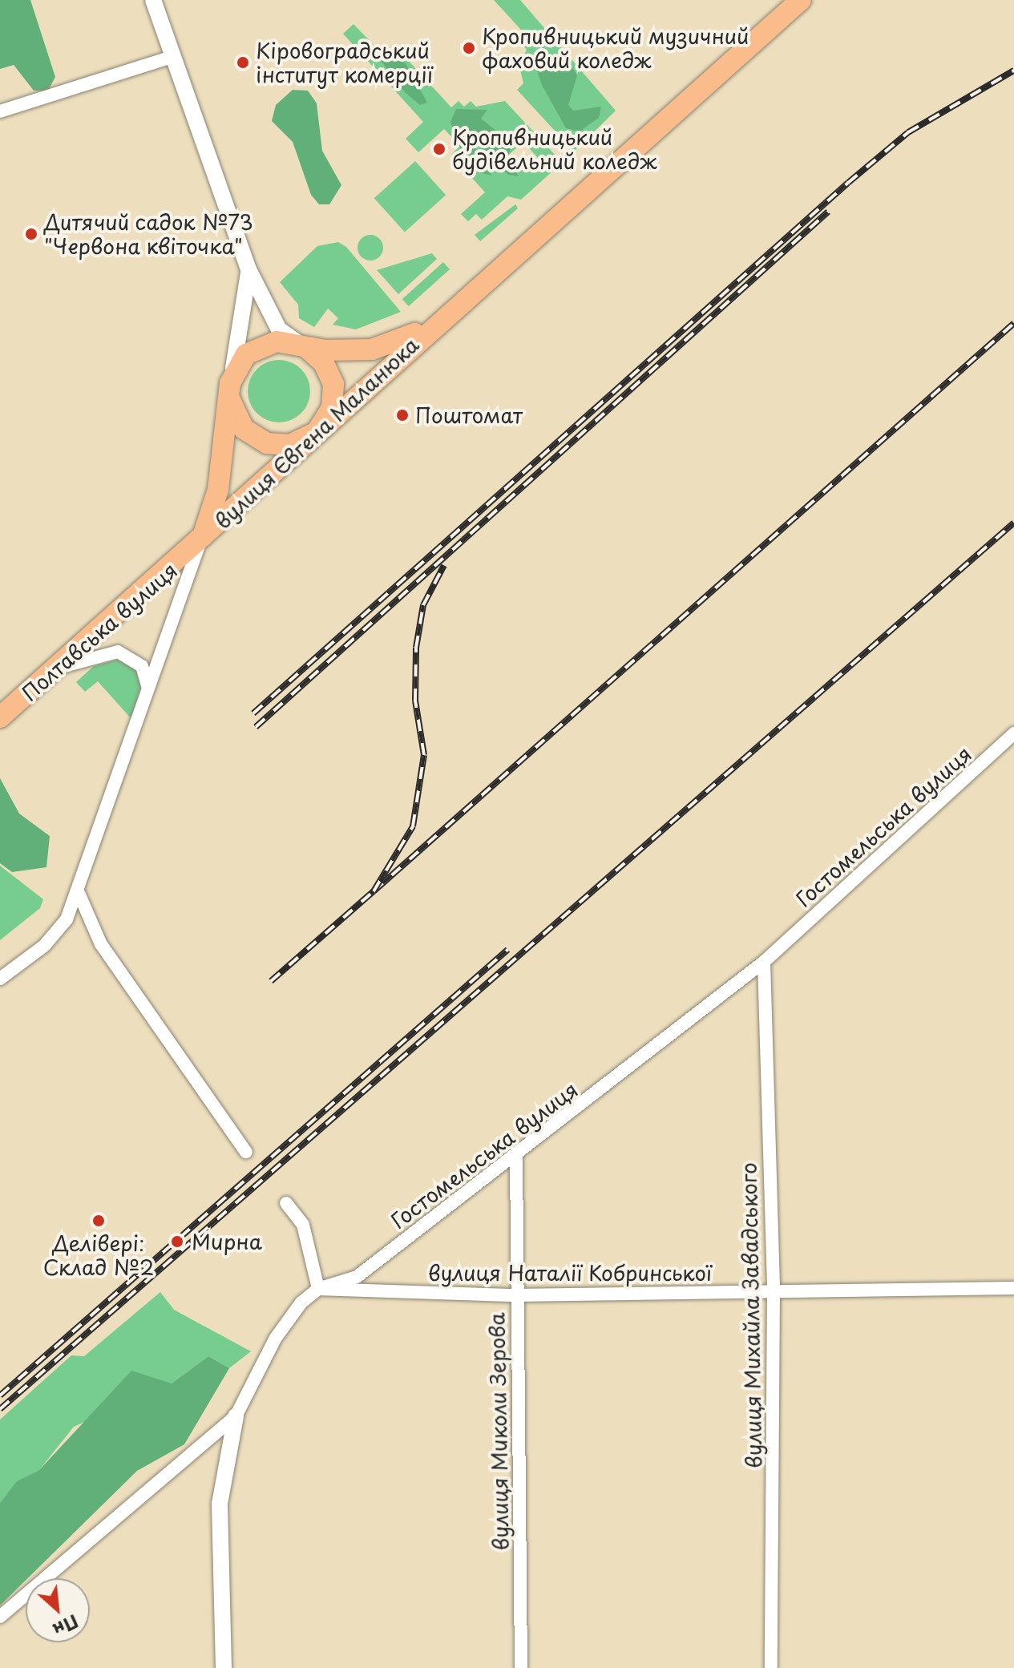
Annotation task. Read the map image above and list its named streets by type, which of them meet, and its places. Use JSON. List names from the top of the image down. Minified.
{"streets":{"main road":["вулиця Євгена Маланюка","Полтавська вулиця"],"street":["Гостомельська вулиця","вулиця Наталії Кобринської","вулиця Михайла Завадського","вулиця Миколи Зерова"]},"crossings":[["вулиця Євгена Маланюка","Полтавська вулиця"],["Гостомельська вулиця","вулиця Наталії Кобринської"],["Гостомельська вулиця","вулиця Михайла Завадського"],["Гостомельська вулиця","вулиця Миколи Зерова"],["вулиця Наталії Кобринської","вулиця Михайла Завадського"],["вулиця Наталії Кобринської","вулиця Миколи Зерова"]],"places":["Кропивницький музичний фаховий коледж","Кіровоградський інститут комерції","Кропивницький будівельний коледж","Дитячий садок №73 \"Червона квіточка\"","Поштомат","Делівері: Склад №2","Мирна"],"north":"bottom right"}
